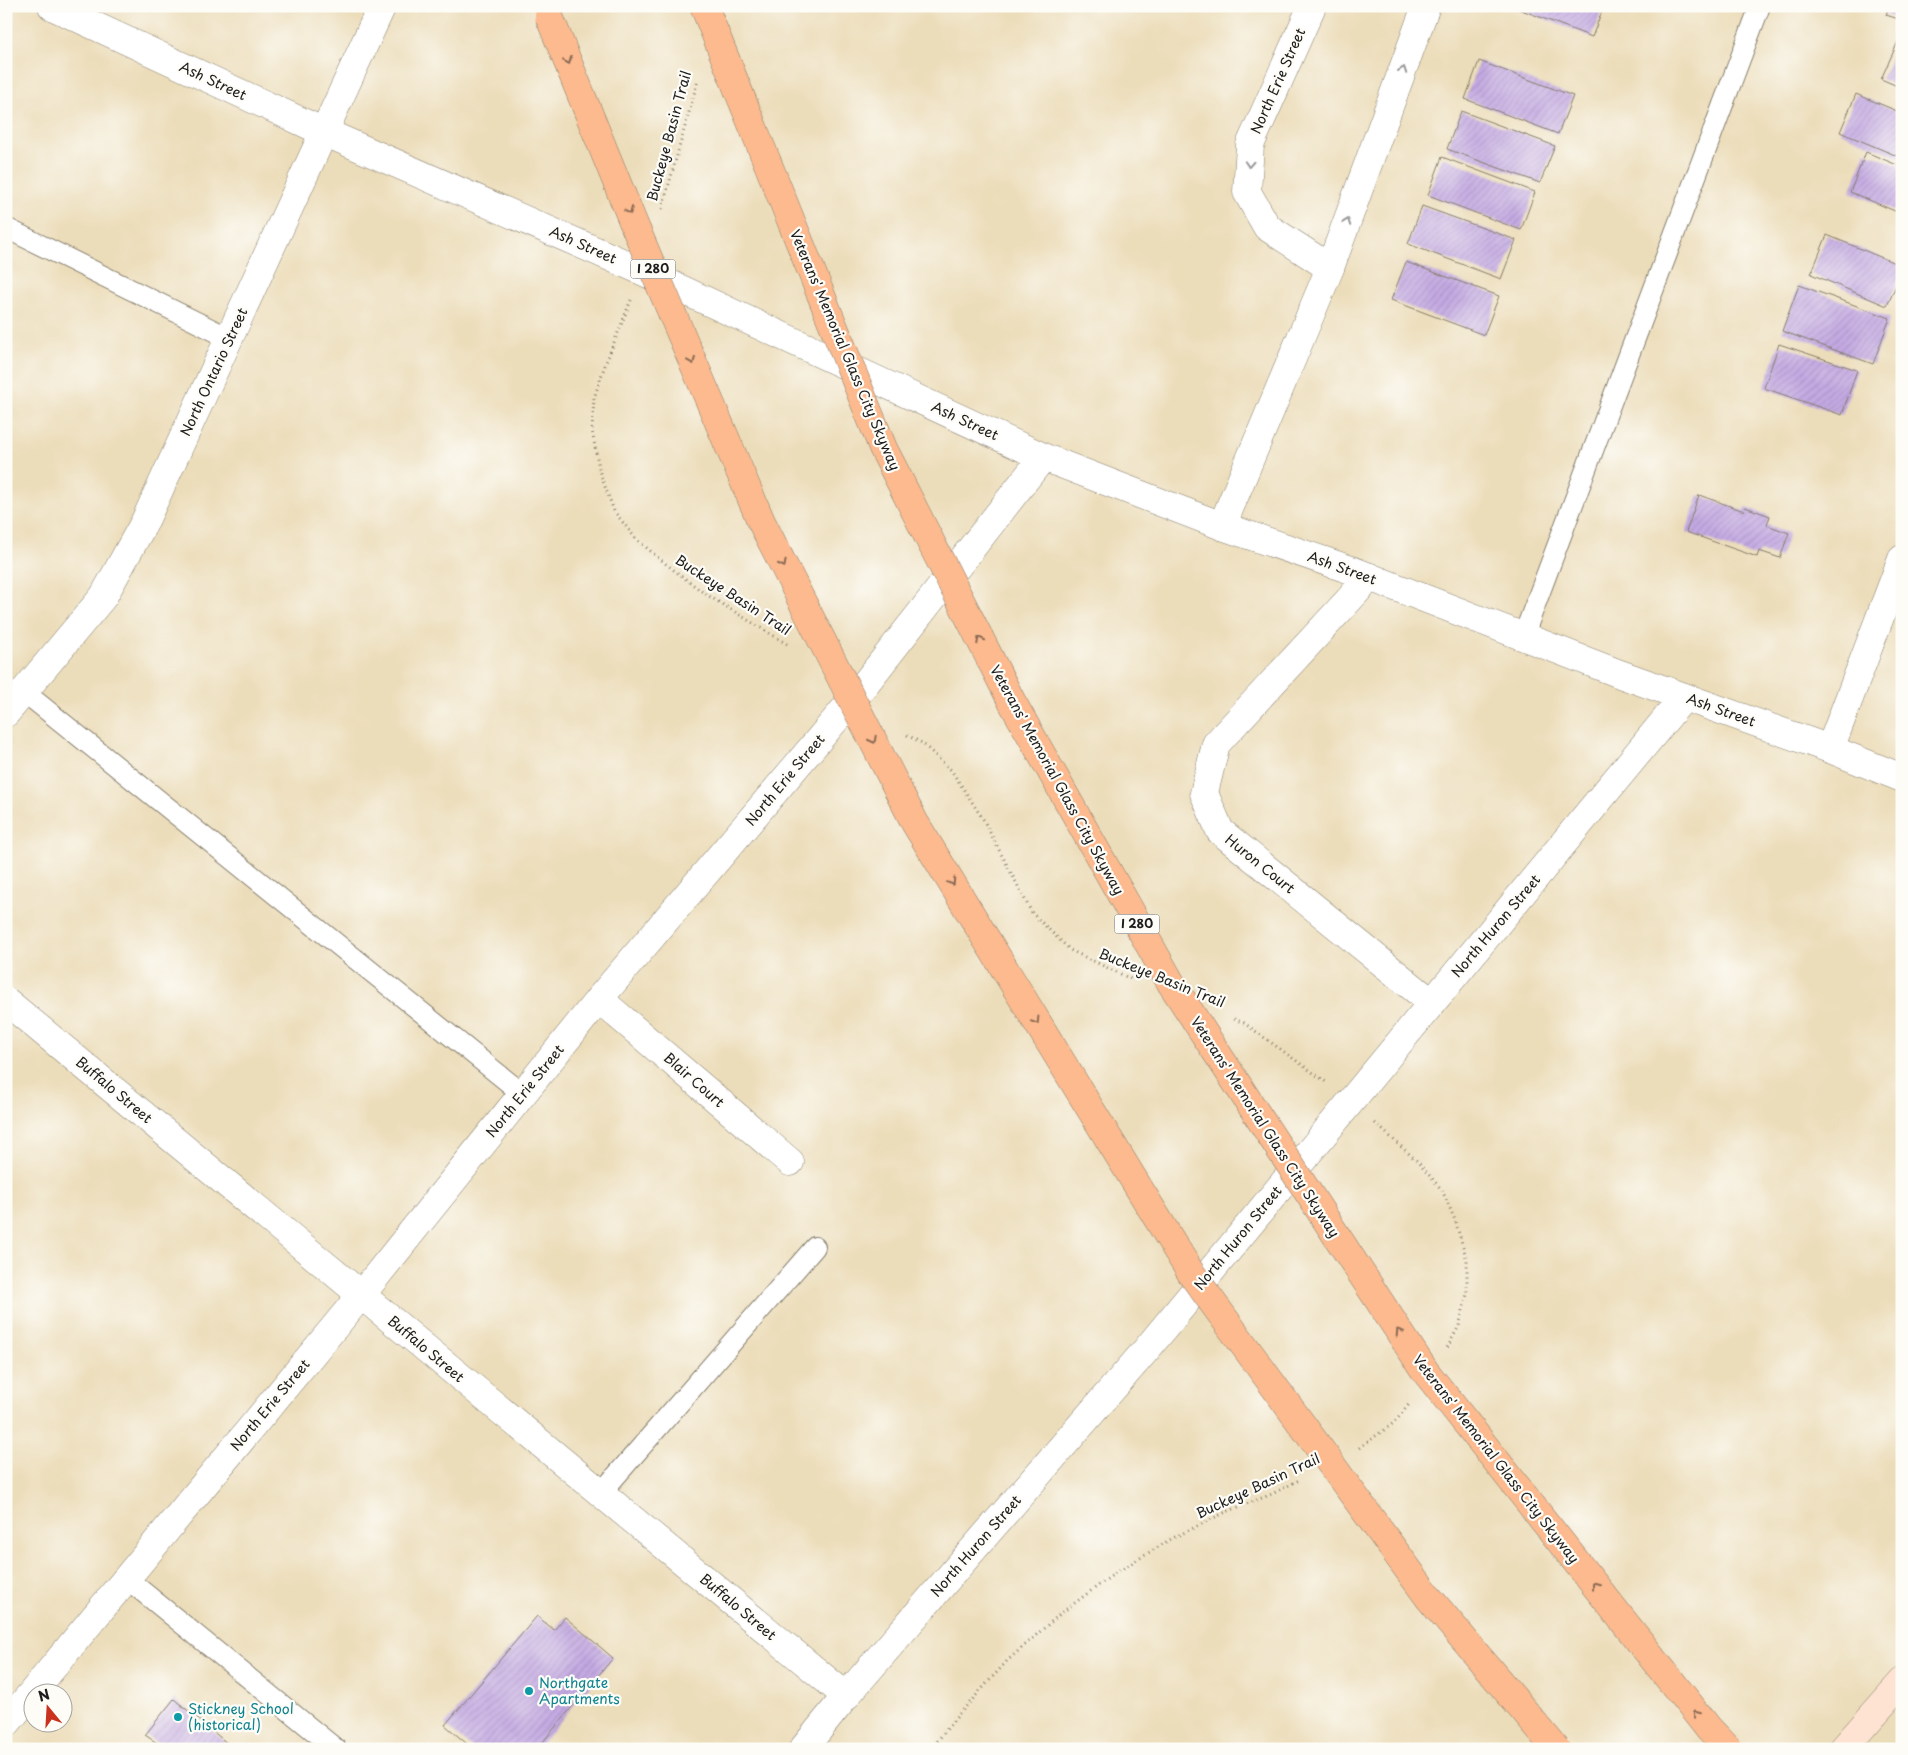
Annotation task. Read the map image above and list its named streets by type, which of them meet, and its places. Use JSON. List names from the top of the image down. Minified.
{"streets":{"highway":["I 280","Veterans' Memorial Glass City Skyway"],"street":["Ash Street","North Erie Street","North Ontario Street","Huron Court","North Huron Street","Blair Court","Buffalo Street"],"path":["Buckeye Basin Trail"]},"crossings":[["Ash Street","North Erie Street"],["Ash Street","North Ontario Street"],["Ash Street","Huron Court"],["Ash Street","North Huron Street"],["North Erie Street","Blair Court"],["North Erie Street","Buffalo Street"],["Huron Court","North Huron Street"],["North Huron Street","Buffalo Street"]],"places":["Northgate Apartments","Stickney School (historical)"],"north":"top"}
